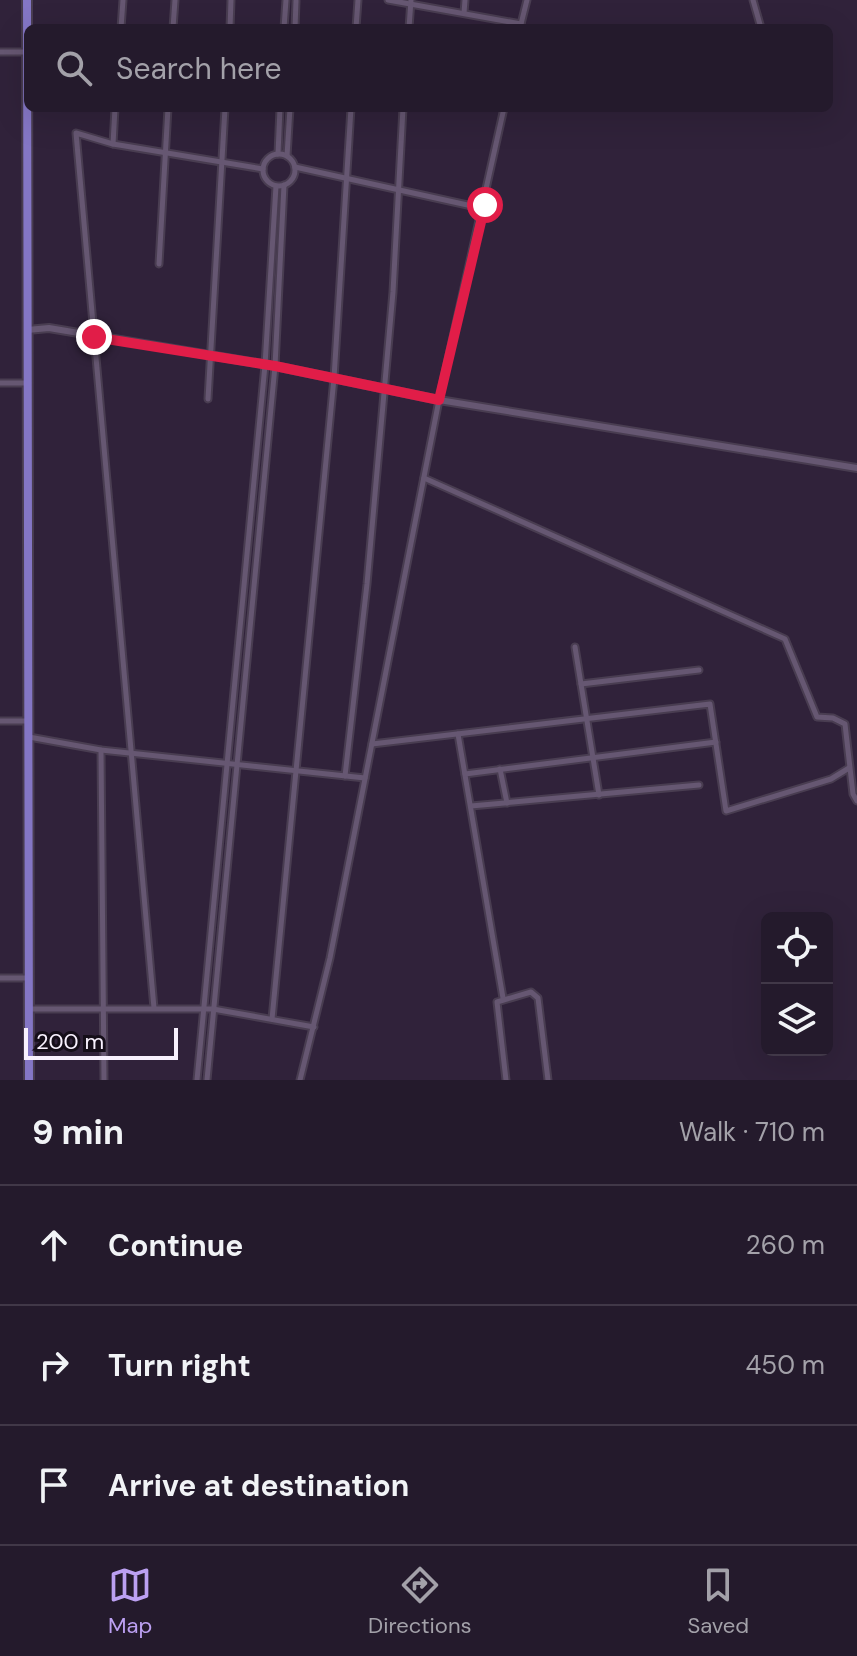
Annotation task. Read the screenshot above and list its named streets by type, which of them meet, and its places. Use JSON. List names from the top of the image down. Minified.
{"scale_bar":"200 m","page":{"search":"Search here","scale":"200 m","heading":["9 min","Walk · 710 m"],"list":[["Continue","260 m"],["Turn right","450 m"],"Arrive at destination"],"nav":["Map","Directions","Saved"]}}
